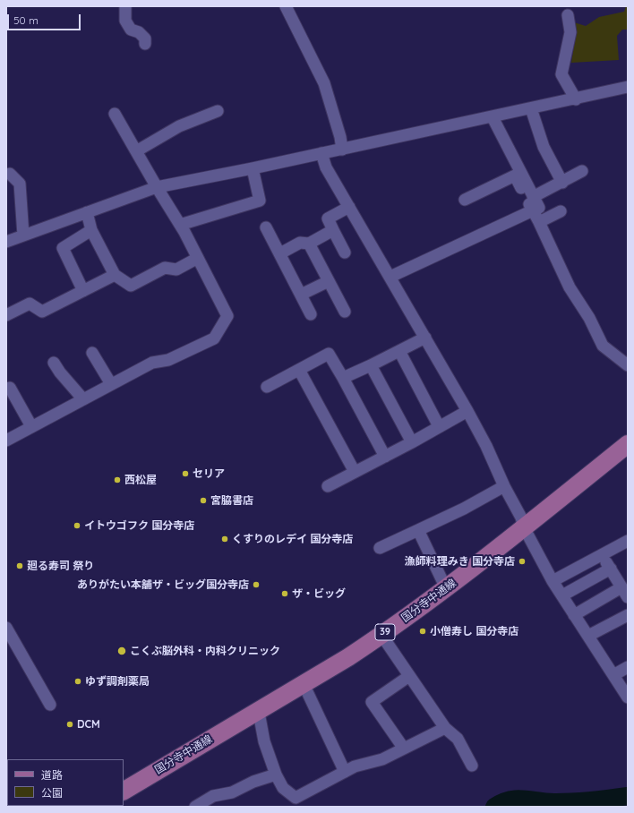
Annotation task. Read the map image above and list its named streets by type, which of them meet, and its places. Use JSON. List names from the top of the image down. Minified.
{"streets":{"main road":["国分寺中通線","39"]},"places":["セリア","西松屋","宮脇書店","イトウゴフク 国分寺店","くすりのレデイ 国分寺店","漁師料理みき 国分寺店","廻る寿司 祭り","ありがたい本舗ザ・ビッグ国分寺店","ザ・ビッグ","小僧寿し 国分寺店","こくぶ脳外科・内科クリニック","ゆず調剤薬局","DCM"],"legend":["道路","公園"],"scale_bar":"50 m"}
